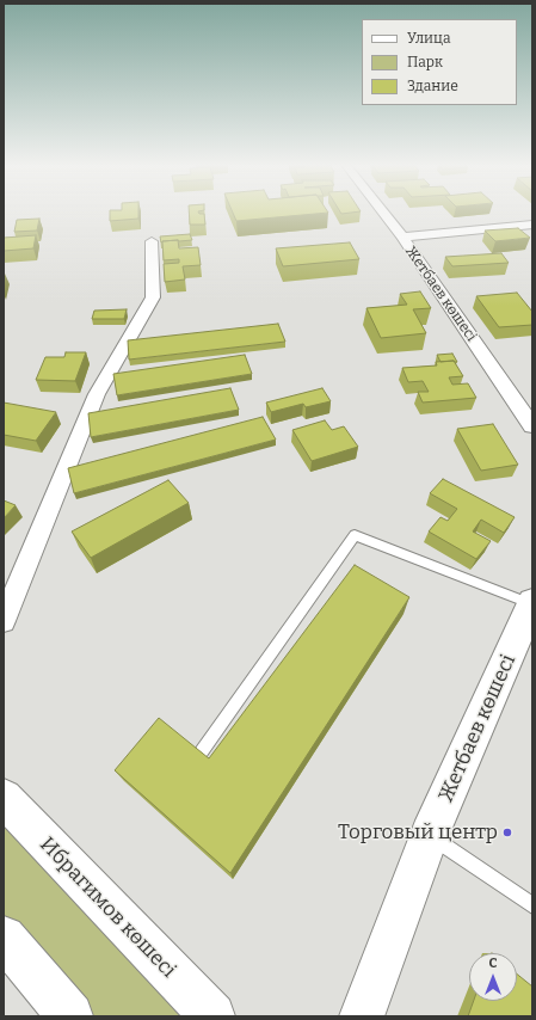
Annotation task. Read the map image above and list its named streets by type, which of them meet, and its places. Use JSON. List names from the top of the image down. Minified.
{"streets":{"street":["Жетбаев көшесі","Ибрагимов көшесі"]},"places":["Торговый центр"],"legend":["Улица","Парк","Здание"],"north":"top"}
